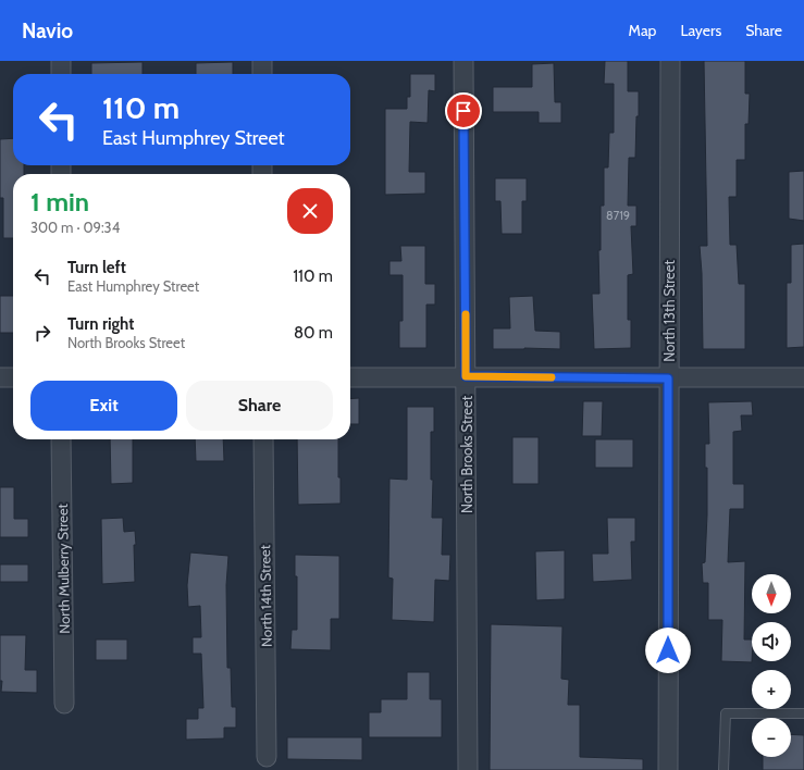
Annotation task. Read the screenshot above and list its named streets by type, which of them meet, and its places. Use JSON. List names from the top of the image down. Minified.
{"streets":{"street":["North 13th Street","North Brooks Street","North Mulberry Street","North 14th Street"]},"house_numbers":["8719"],"north":"bottom","page":{"header":"Navio","nav":["Map","Layers","Share"],"turn":["110 m","East Humphrey Street"],"heading":["1 min","300 m · 09:34"],"list":[{"name":"Turn left","note":"East Humphrey Street","value":"110 m"},{"name":"Turn right","note":"North Brooks Street","value":"80 m"}],"buttons":["Exit","Share"],"map_buttons":["+","−"]}}
